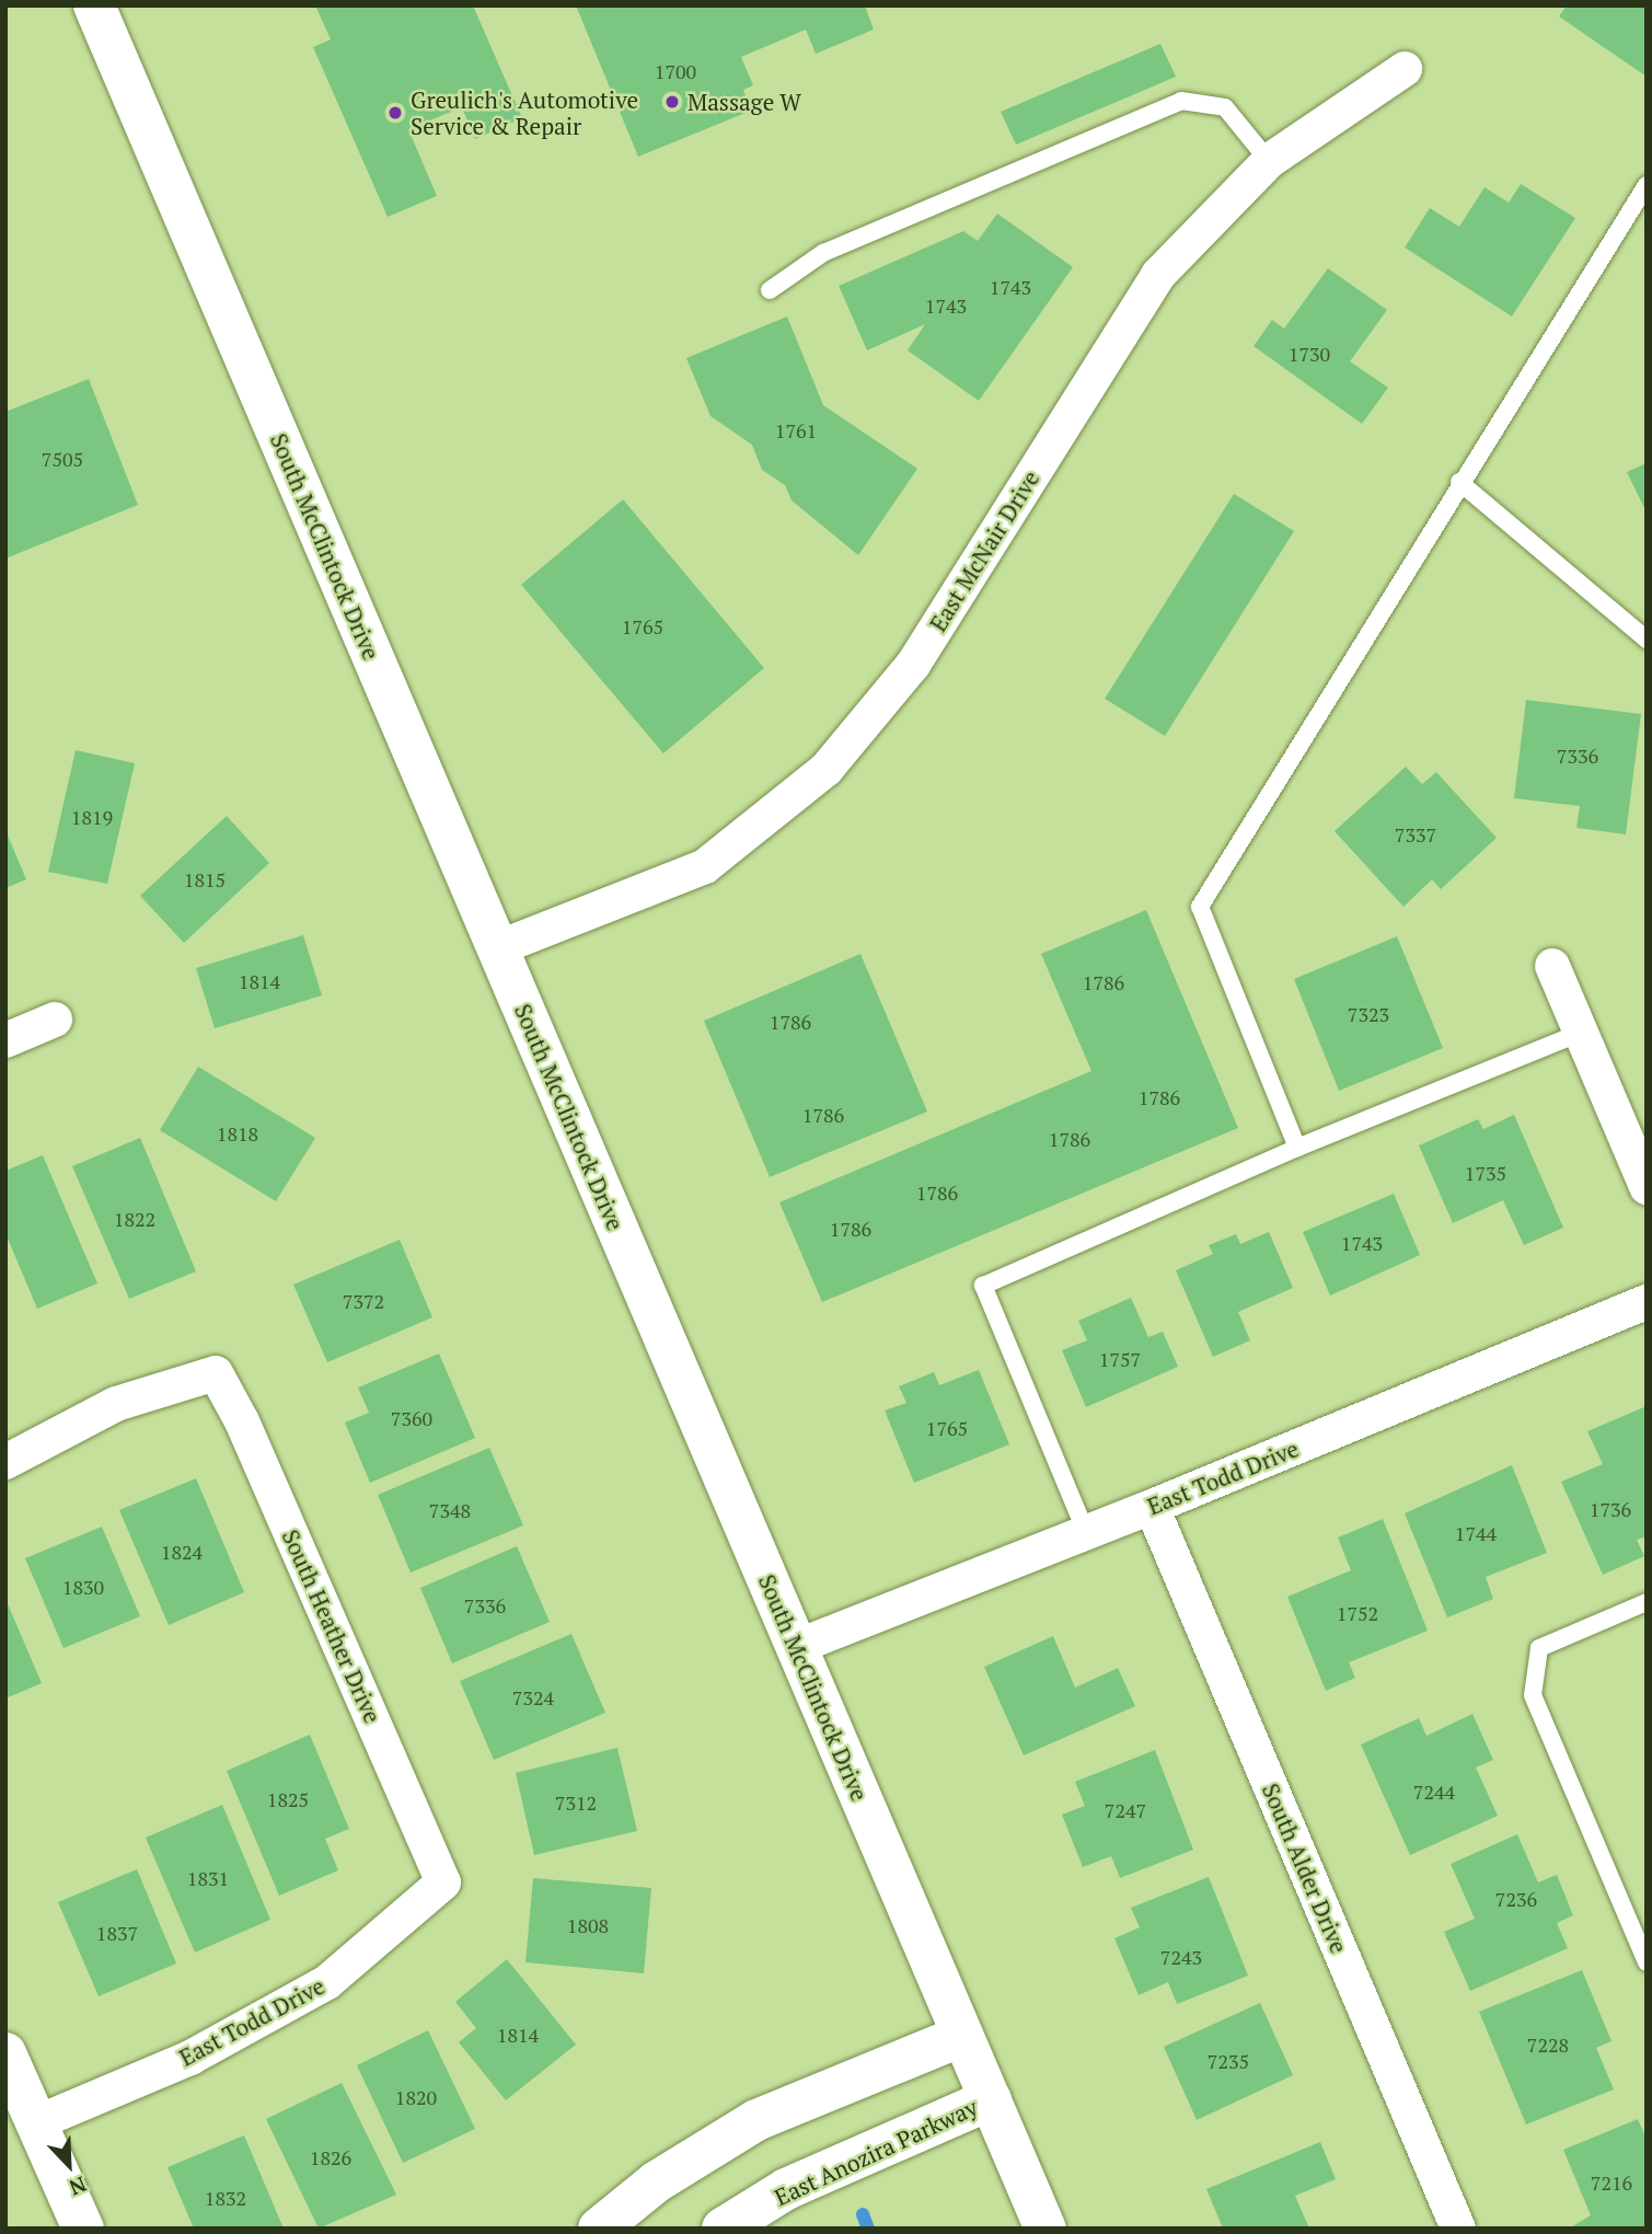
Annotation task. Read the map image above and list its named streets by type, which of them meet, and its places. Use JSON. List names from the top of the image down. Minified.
{"streets":{"main road":["South McClintock Drive","East Anozira Parkway"],"street":["East McNair Drive","East Todd Drive","South Heather Drive","South Alder Drive"]},"crossings":[["South McClintock Drive","East McNair Drive"],["South McClintock Drive","East Todd Drive"],["South McClintock Drive","East Anozira Parkway"],["East Todd Drive","South Heather Drive"],["East Todd Drive","South Alder Drive"]],"places":["Massage W","Greulich's Automotive Service & Repair"],"house_numbers":["1700","1743","1743","1730","1761","7505","1765","7336","1819","7337","1815","1814","1786","7323","1786","1786","1786","1818","1786","1735","1786","1822","1786","1743","7372","1757","7360","1765","1736","7348","1744","1824","1830","7336","1752","7324","7244","1825","7312","7247","1831","7236","1808","1837","7243","1814","7228","7235","1820","1826","7216","1832"],"north":"bottom right"}
